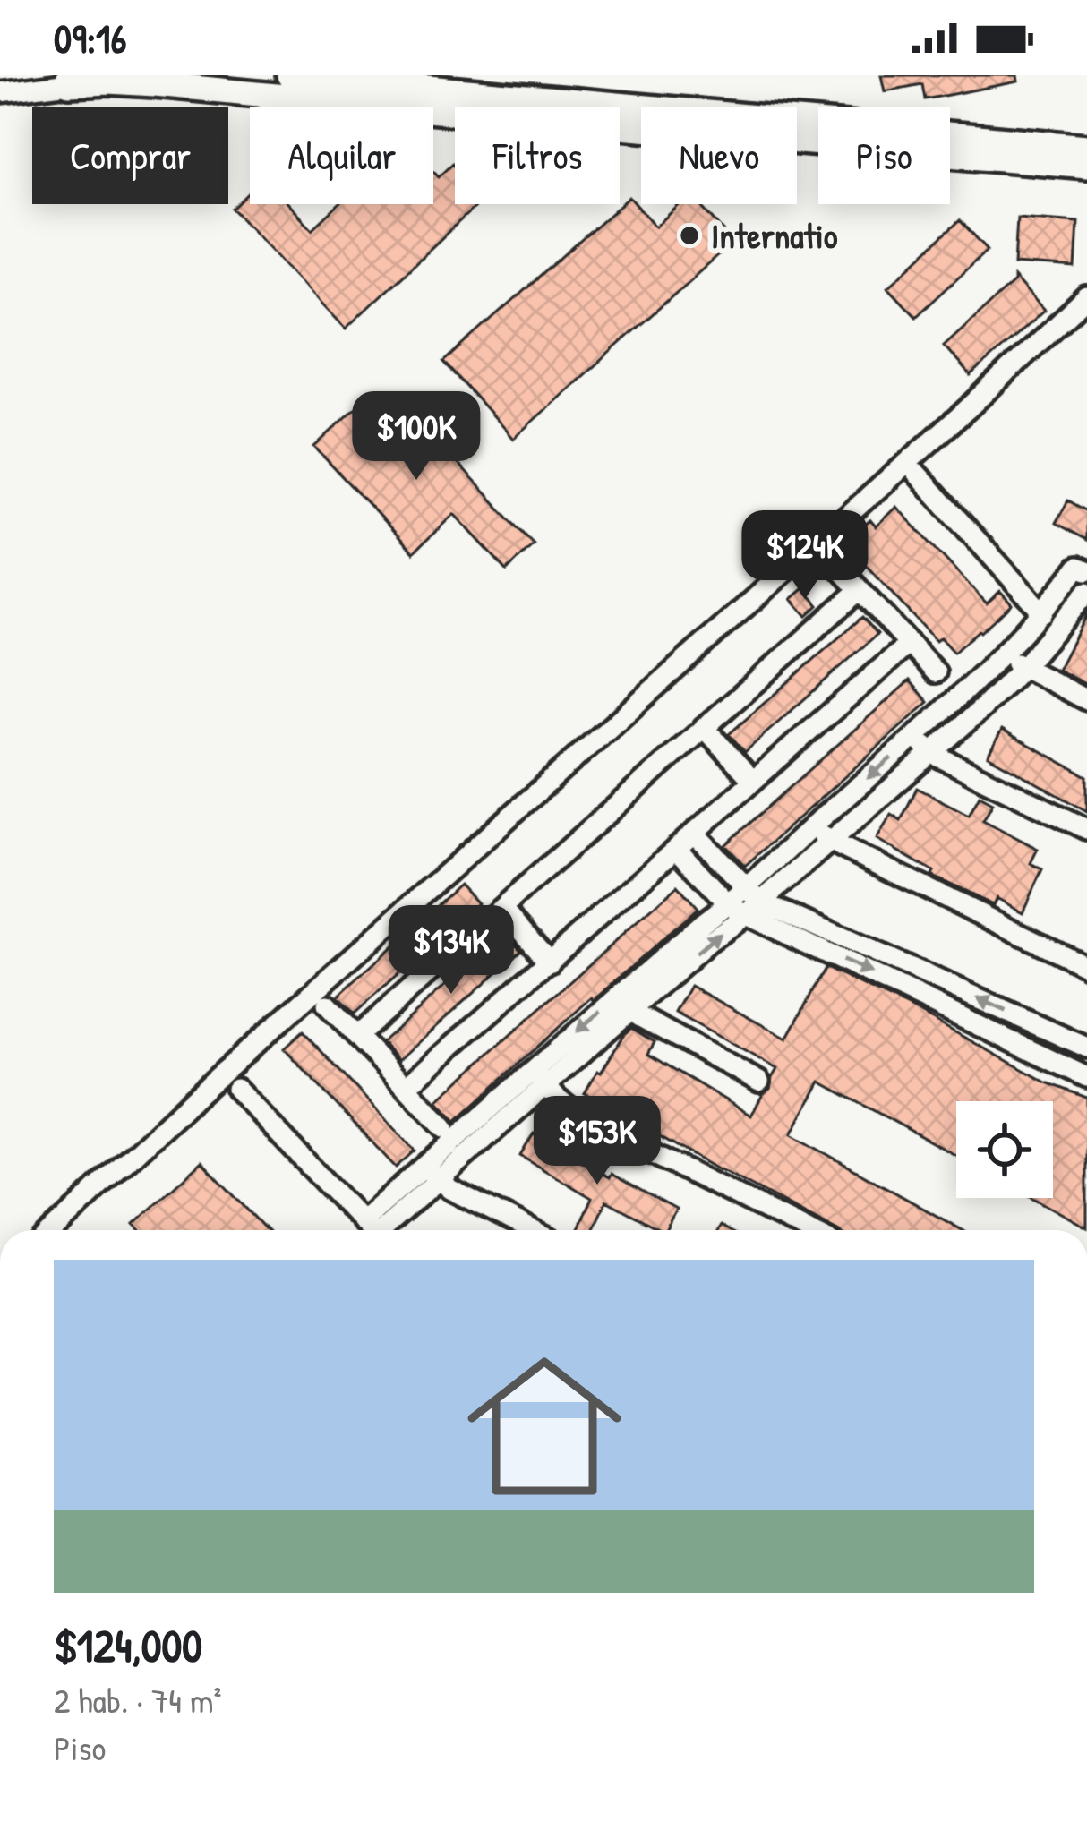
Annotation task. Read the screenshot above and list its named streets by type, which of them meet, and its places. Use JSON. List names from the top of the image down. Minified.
{"places":["Internatio"],"page":{"status":"09:16","chip":["Comprar","Alquilar","Filtros","Nuevo","Piso"],"price":["$100K","$124K","$134K","$153K"],"list":[{"name":"$124,000","note":"2 hab. · 74 m² · Piso"}]}}
